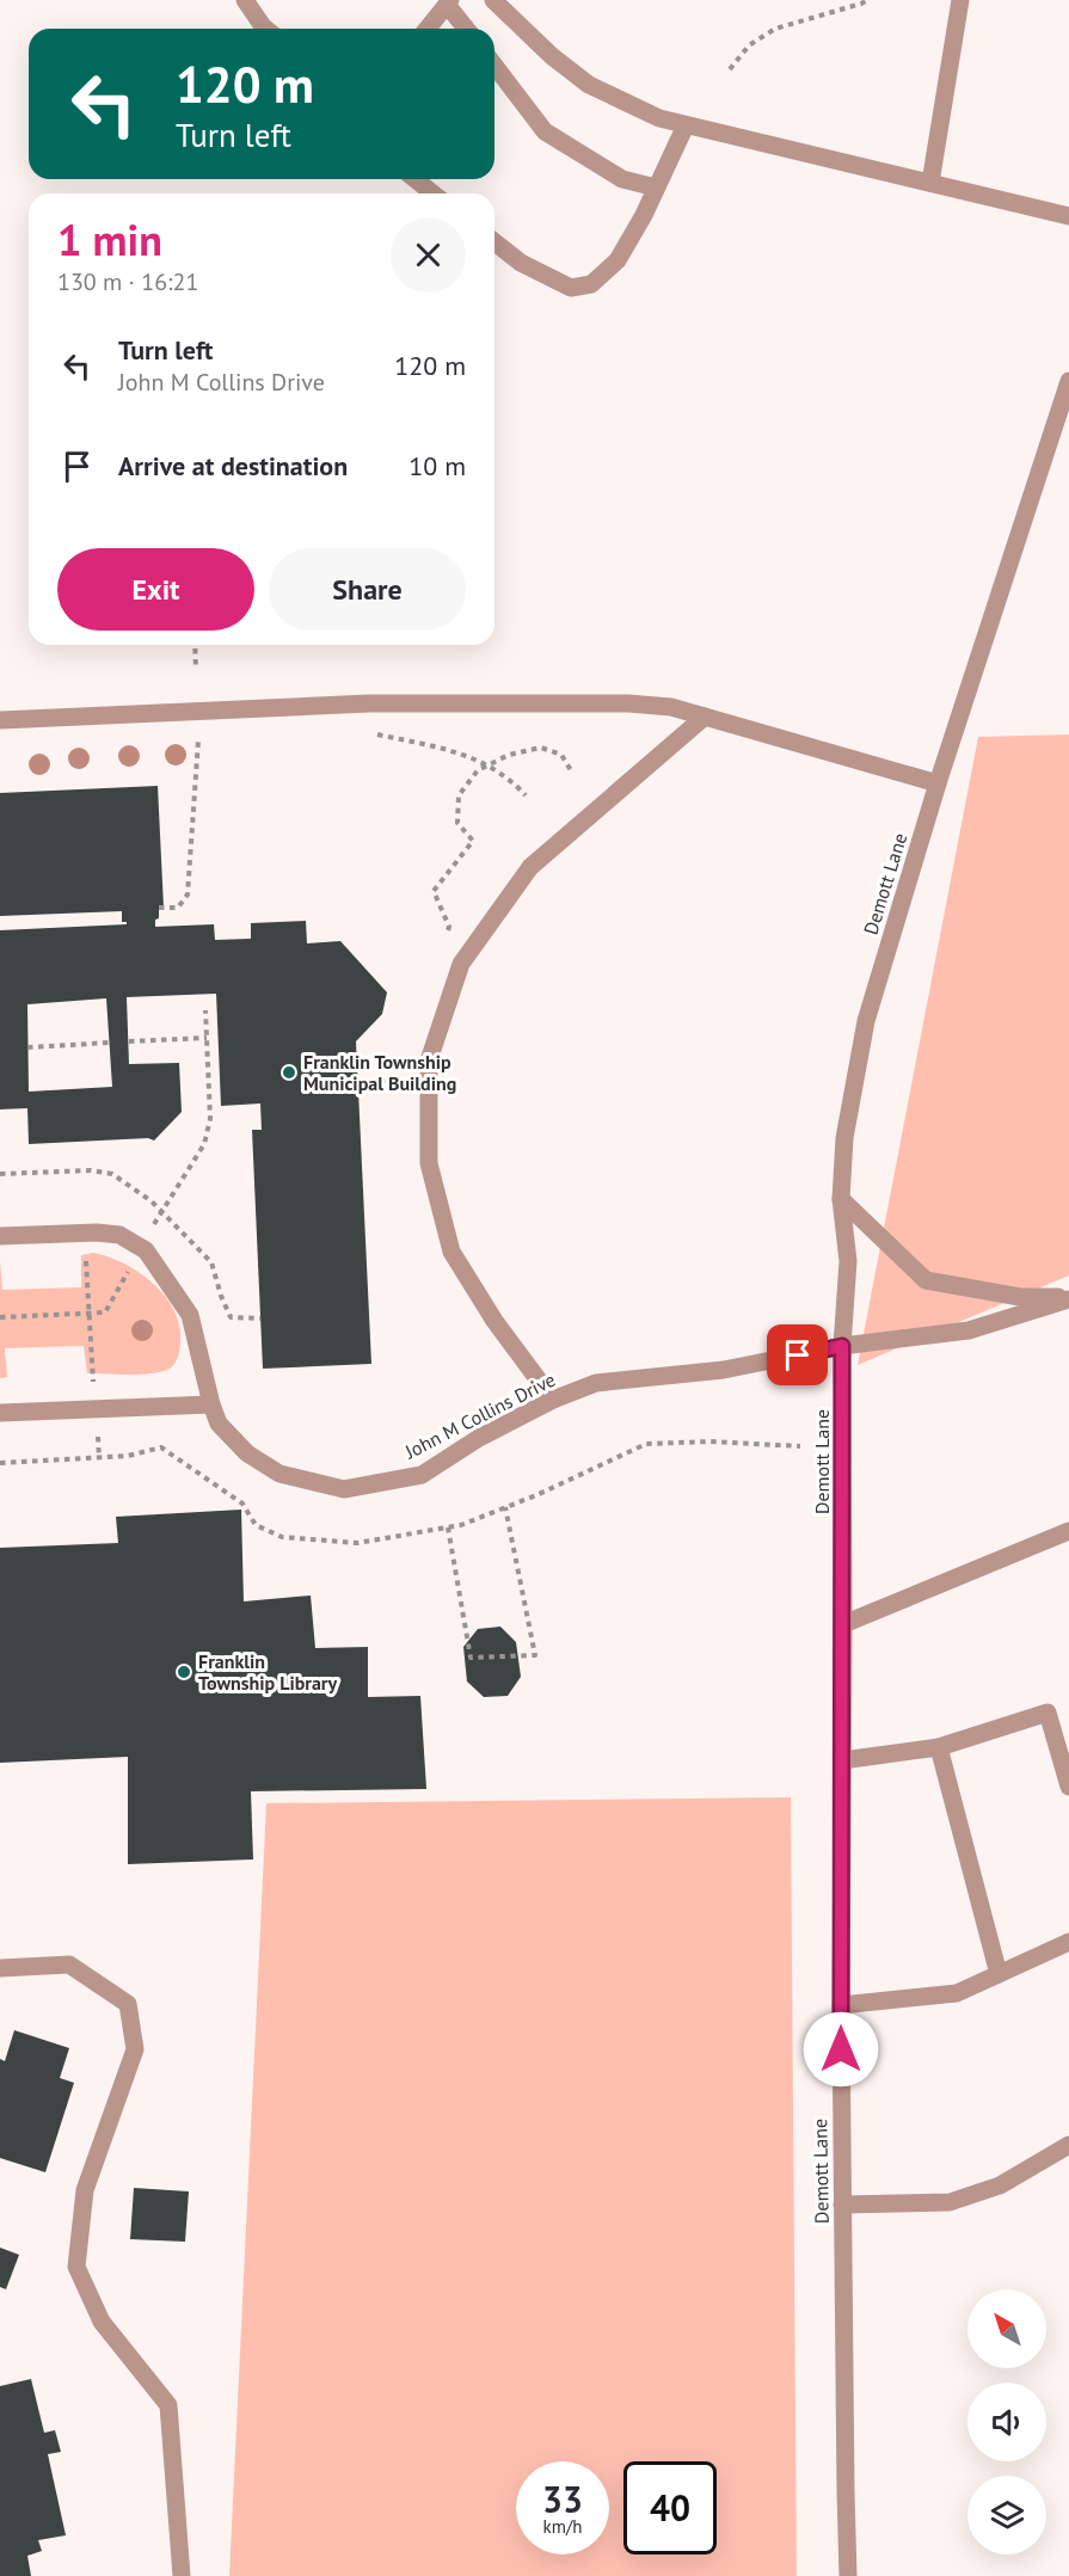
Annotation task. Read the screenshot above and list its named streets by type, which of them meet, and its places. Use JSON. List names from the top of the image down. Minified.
{"streets":{"street":["Demott Lane","John M Collins Drive"]},"crossings":[["Demott Lane","John M Collins Drive"]],"places":["Franklin Township Municipal Building","Franklin Township Library"],"north":"top left","page":{"turn":["120 m","Turn left"],"heading":["1 min","130 m · 16:21"],"list":[{"name":"Turn left","note":"John M Collins Drive","value":"120 m"},{"name":"Arrive at destination","value":"10 m"}],"buttons":["Exit","Share"],"speed":"33 km/h","limit":"40"}}
